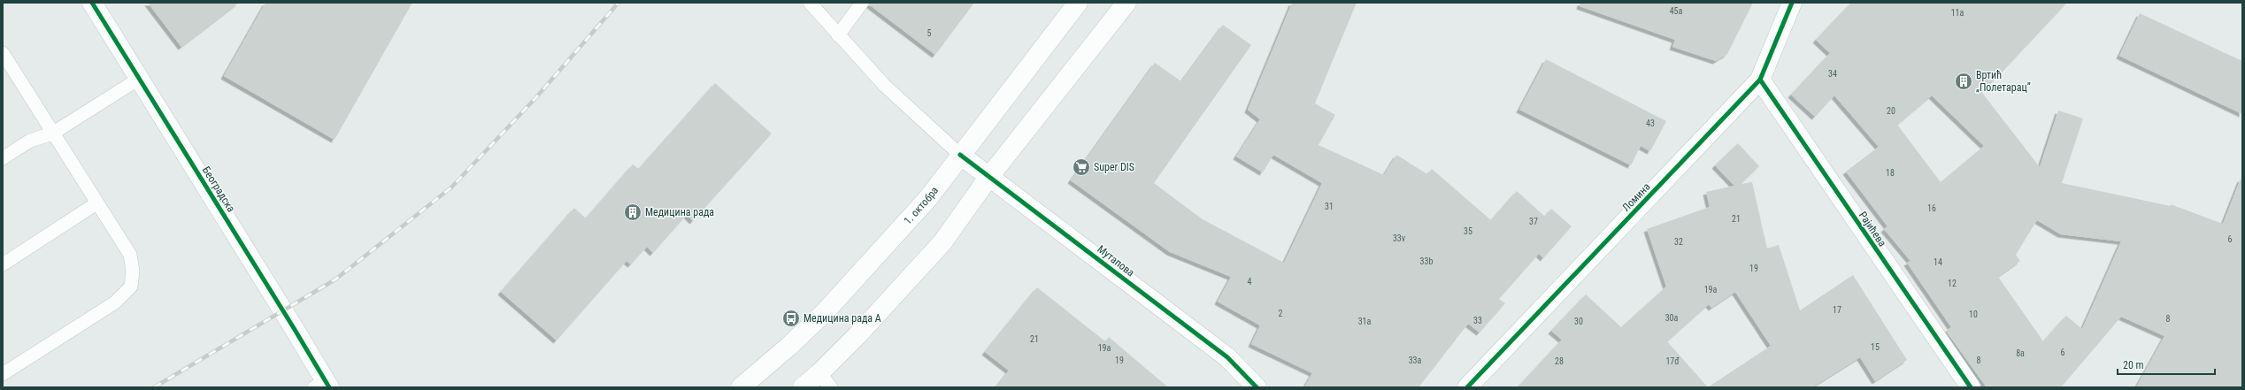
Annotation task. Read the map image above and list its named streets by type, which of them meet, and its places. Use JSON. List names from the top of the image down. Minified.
{"streets":{"street":["Београдска","Ломина","1. октобра","Рајићева","Мутапова"]},"crossings":[["Ломина","Рајићева"],["1. октобра","Мутапова"]],"places":{"building":["Вртић „Полетарац”","Медицина рада"],"supermarket":["Super DIS"],"bus stop":["Медицина рада А"]},"house_numbers":["45a","11a","5","34","20","43","18","31","16","21","37","35","33v","6","32","33b","14","19","4","12","19a","17","2","10","30a","8","33","31a","30","21","15","19a","6","8a","19","33a","8","28","17đ"],"scale_bar":"20 m"}
